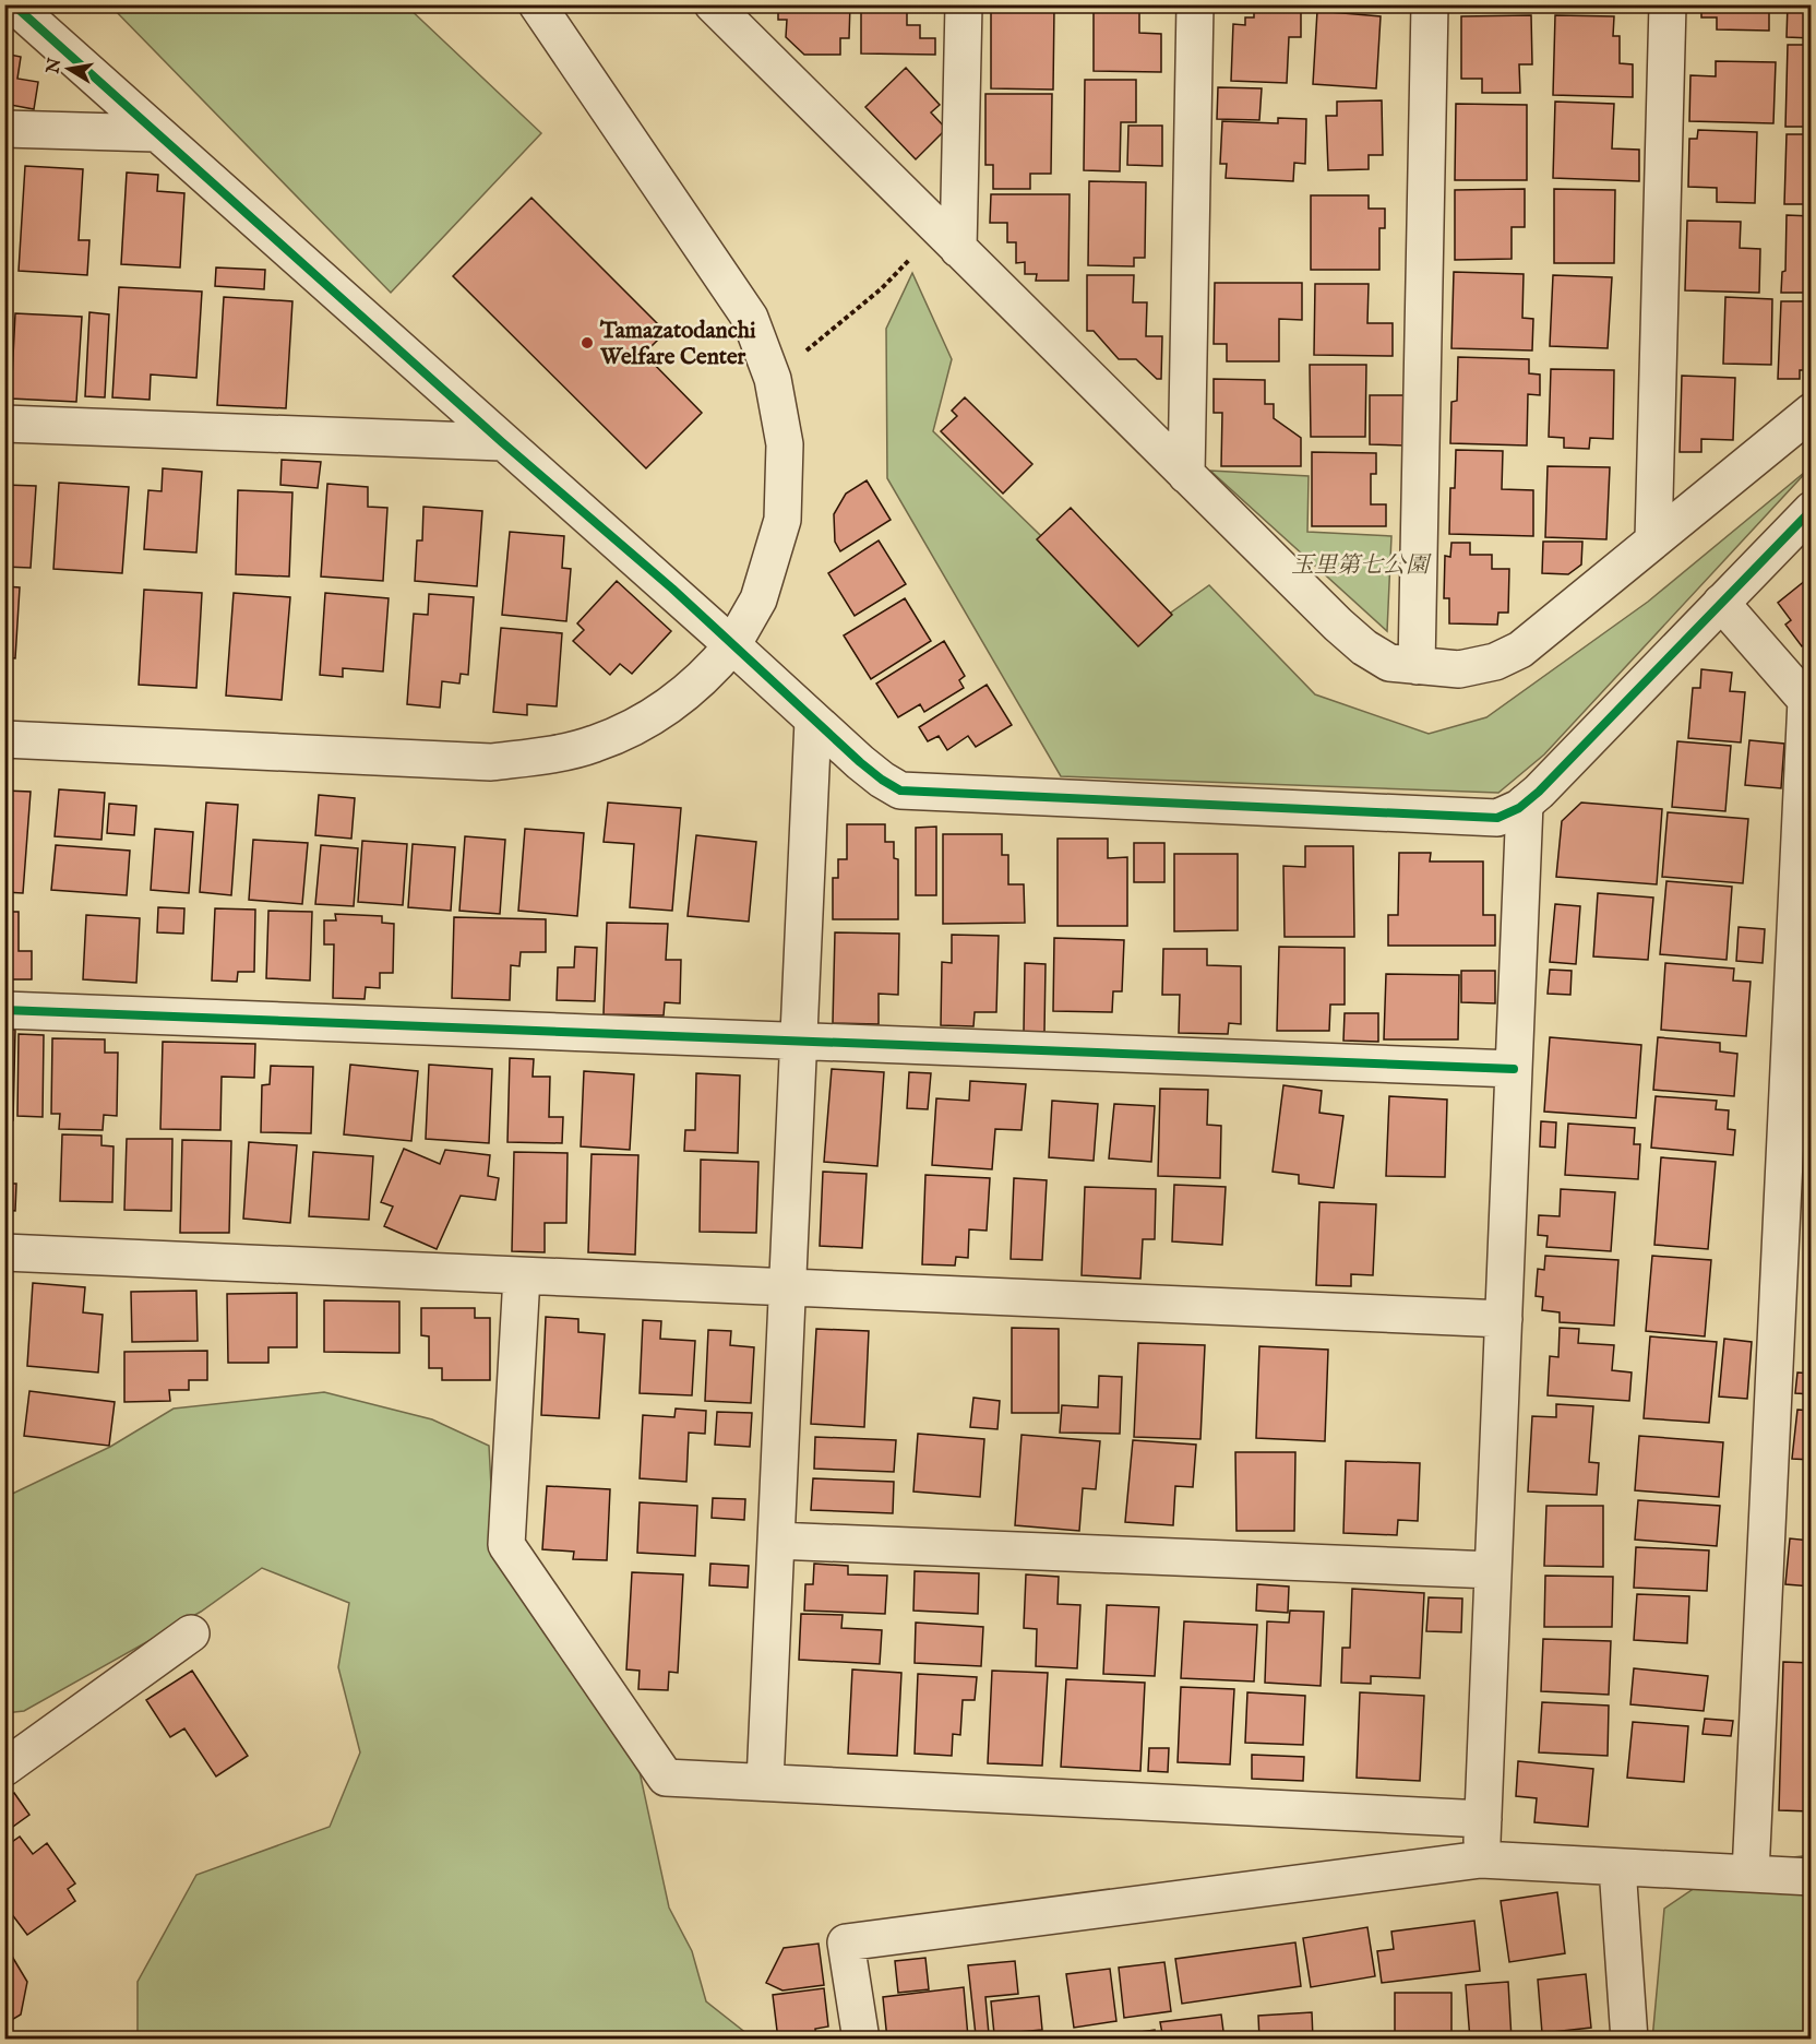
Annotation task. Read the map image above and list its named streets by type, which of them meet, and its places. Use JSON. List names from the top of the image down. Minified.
{"parks":["玉里第七公園"],"places":["Tamazatodanchi Welfare Center"],"north":"left"}
